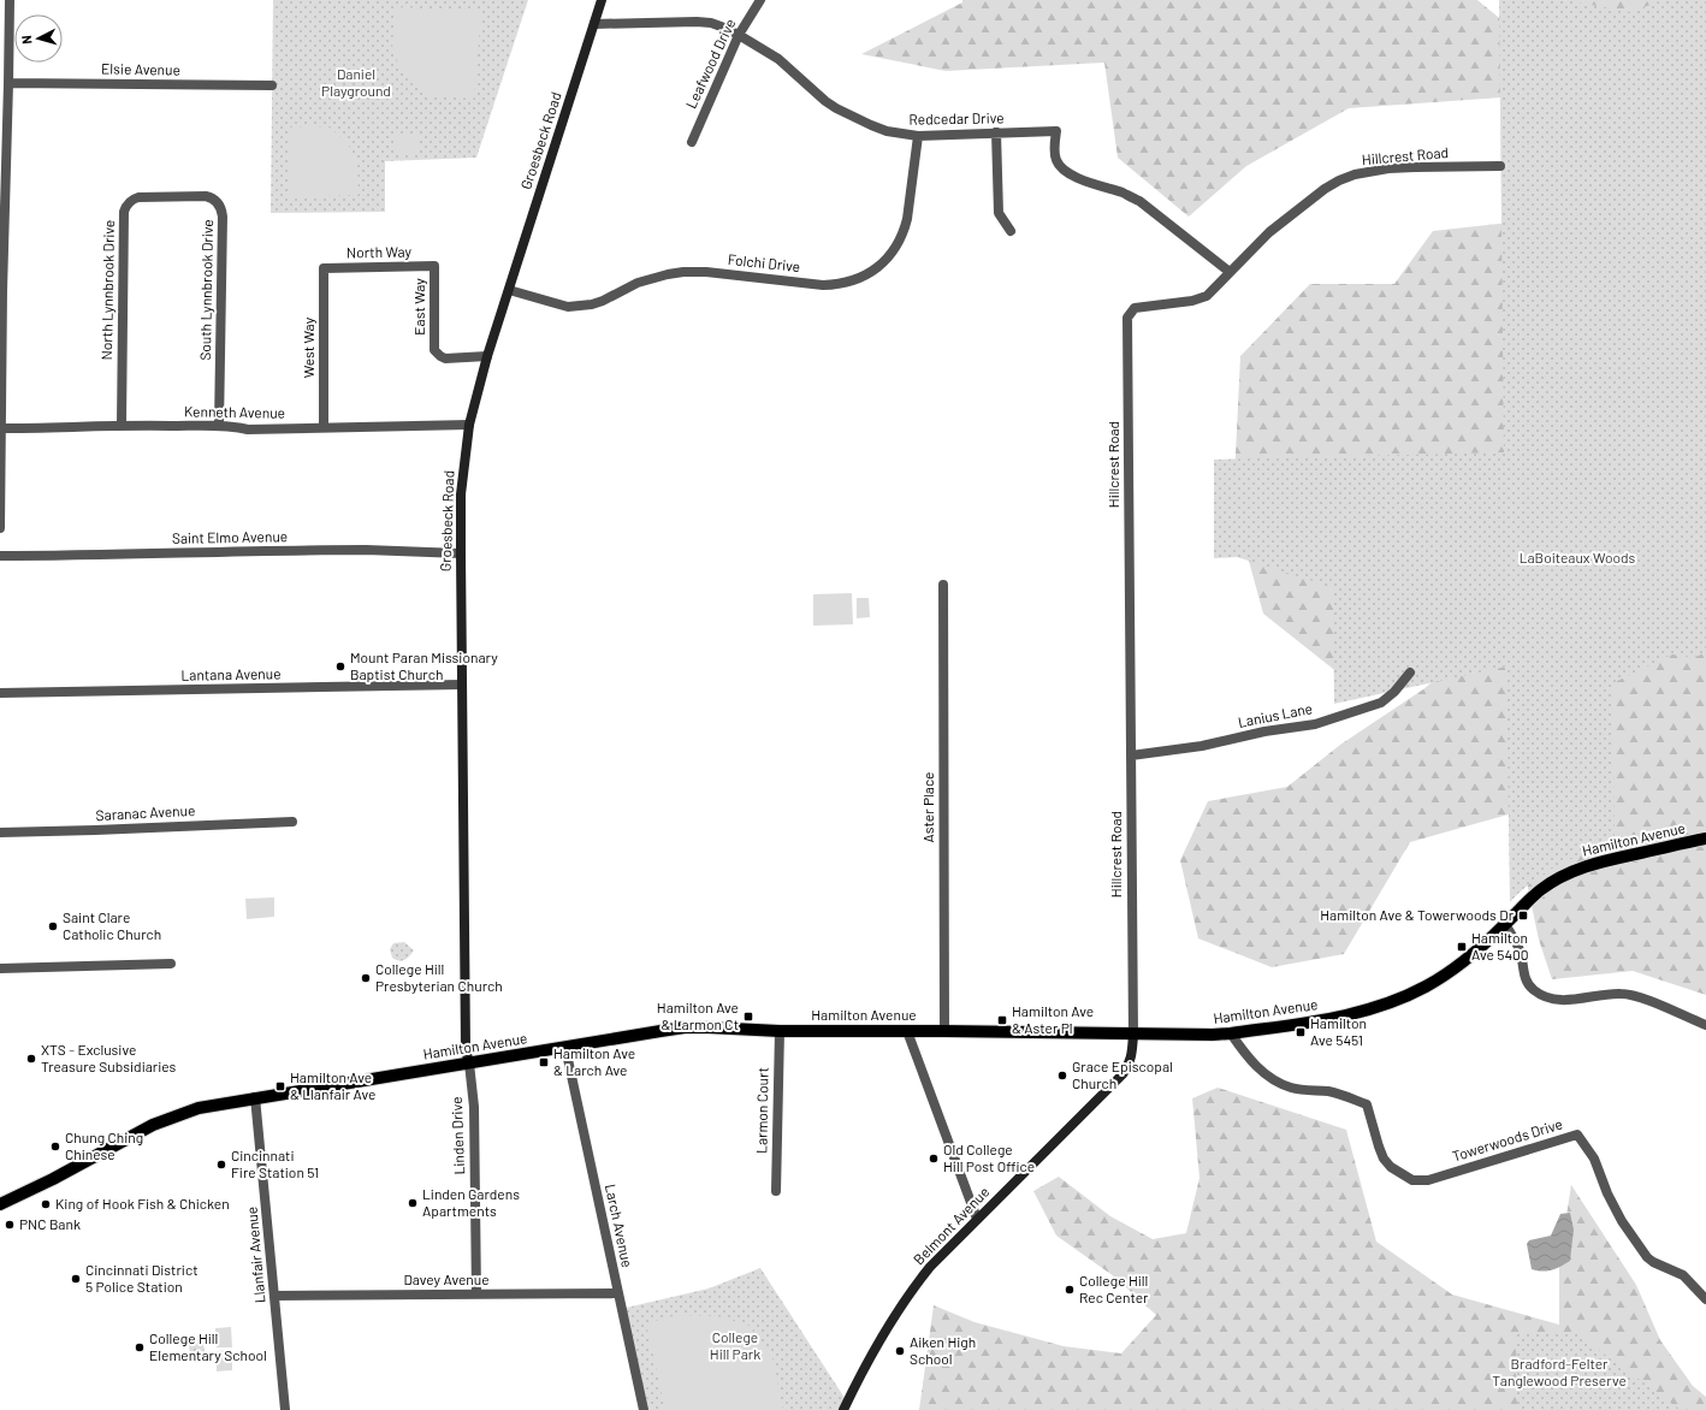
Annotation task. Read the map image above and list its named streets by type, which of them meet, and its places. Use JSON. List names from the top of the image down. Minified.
{"streets":{"main road":["Hamilton Avenue"],"street":["Leafwood Drive","Elsie Avenue","Redcedar Drive","Groesbeck Road","Hillcrest Road","North Way","Folchi Drive","North Lynnbrook Drive","South Lynnbrook Drive","East Way","West Way","Kenneth Avenue","Saint Elmo Avenue","Lantana Avenue","Lanius Lane","Aster Place","Saranac Avenue","Larmon Court","Linden Drive","Towerwoods Drive","Larch Avenue","Belmont Avenue","Llanfair Avenue","Davey Avenue"]},"crossings":[["Leafwood Drive","Redcedar Drive"],["Redcedar Drive","Groesbeck Road"],["Redcedar Drive","Hillcrest Road"],["Redcedar Drive","Folchi Drive"],["Groesbeck Road","Folchi Drive"],["Groesbeck Road","East Way"],["Groesbeck Road","Kenneth Avenue"],["Groesbeck Road","Saint Elmo Avenue"],["Groesbeck Road","Lantana Avenue"],["Groesbeck Road","Hamilton Avenue"],["Groesbeck Road","Linden Drive"],["Hillcrest Road","Lanius Lane"],["Hillcrest Road","Hamilton Avenue"],["Hillcrest Road","Belmont Avenue"],["North Way","East Way"],["North Way","West Way"],["North Lynnbrook Drive","South Lynnbrook Drive"],["North Lynnbrook Drive","Kenneth Avenue"],["South Lynnbrook Drive","Kenneth Avenue"],["West Way","Kenneth Avenue"],["Aster Place","Hamilton Avenue"],["Hamilton Avenue","Larmon Court"],["Hamilton Avenue","Linden Drive"],["Hamilton Avenue","Towerwoods Drive"],["Hamilton Avenue","Larch Avenue"],["Hamilton Avenue","Belmont Avenue"],["Hamilton Avenue","Llanfair Avenue"],["Linden Drive","Davey Avenue"],["Larch Avenue","Davey Avenue"],["Llanfair Avenue","Davey Avenue"]],"parks":["Daniel Playground","LaBoiteaux Woods","College Hill Park","Bradford-Felter Tanglewood Preserve"],"places":{"other":["Mount Paran Missionary Baptist Church","Saint Clare Catholic Church","College Hill Presbyterian Church","XTS - Exclusive Treasure Subsidiaries","Grace Episcopal Church","Chung Ching Chinese","Old College Hill Post Office","Cincinnati Fire Station 51","Linden Gardens Apartments","King of Hook Fish & Chicken","PNC Bank","Cincinnati District 5 Police Station","College Hill Rec Center","College Hill Elementary School","Aiken High School"],"transit":["Hamilton Ave & Towerwoods Dr","Hamilton Ave 5400","Hamilton Ave & Larmon Ct","Hamilton Ave & Aster Pl","Hamilton Ave 5451","Hamilton Ave & Larch Ave","Hamilton Ave & Llanfair Ave"]},"north":"left"}
